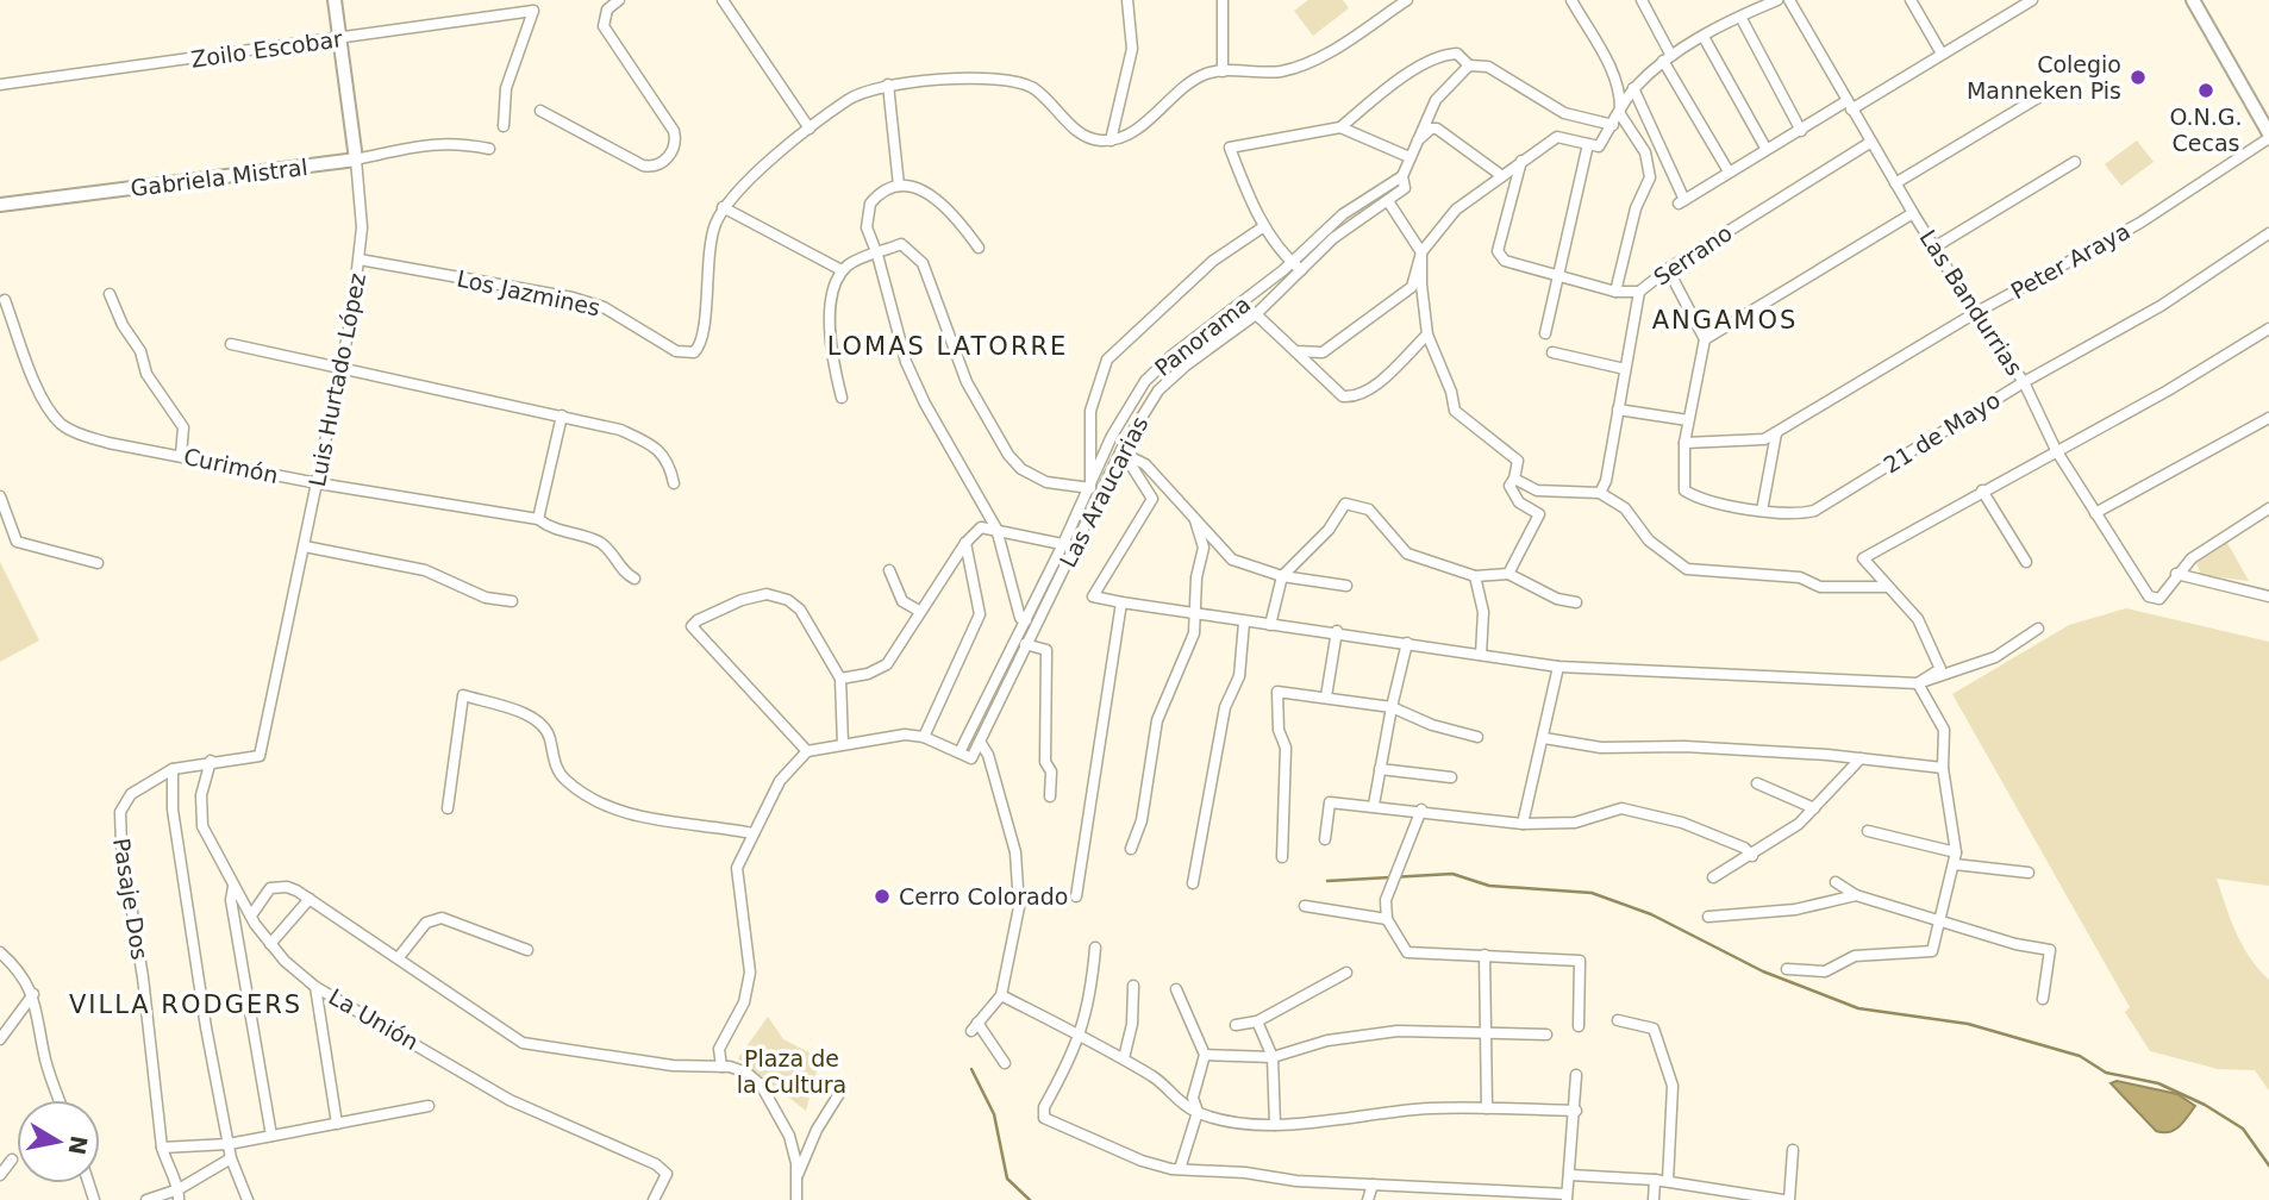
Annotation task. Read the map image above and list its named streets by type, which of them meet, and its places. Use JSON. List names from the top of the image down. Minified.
{"streets":{"street":["Zoilo Escobar","Gabriela Mistral","Serrano","Peter Araya","Los Jazmines","Las Bandurrias","Panorama","Luis Hurtado López","21 de Mayo","Curimón","Las Araucarias","Pasaje Dos","La Unión"]},"crossings":[["Zoilo Escobar","Luis Hurtado López"],["Gabriela Mistral","Luis Hurtado López"],["Serrano","Las Bandurrias"],["Peter Araya","Las Bandurrias"],["Peter Araya","21 de Mayo"],["Los Jazmines","Luis Hurtado López"],["Las Bandurrias","21 de Mayo"],["Panorama","Las Araucarias"],["Luis Hurtado López","Curimón"],["Luis Hurtado López","Pasaje Dos"],["Pasaje Dos","La Unión"]],"districts":["ANGAMOS","LOMAS LATORRE","VILLA RODGERS"],"parks":["Plaza de la Cultura"],"places":["Colegio Manneken Pis","O.N.G. Cecas","Cerro Colorado"],"north":"right"}
